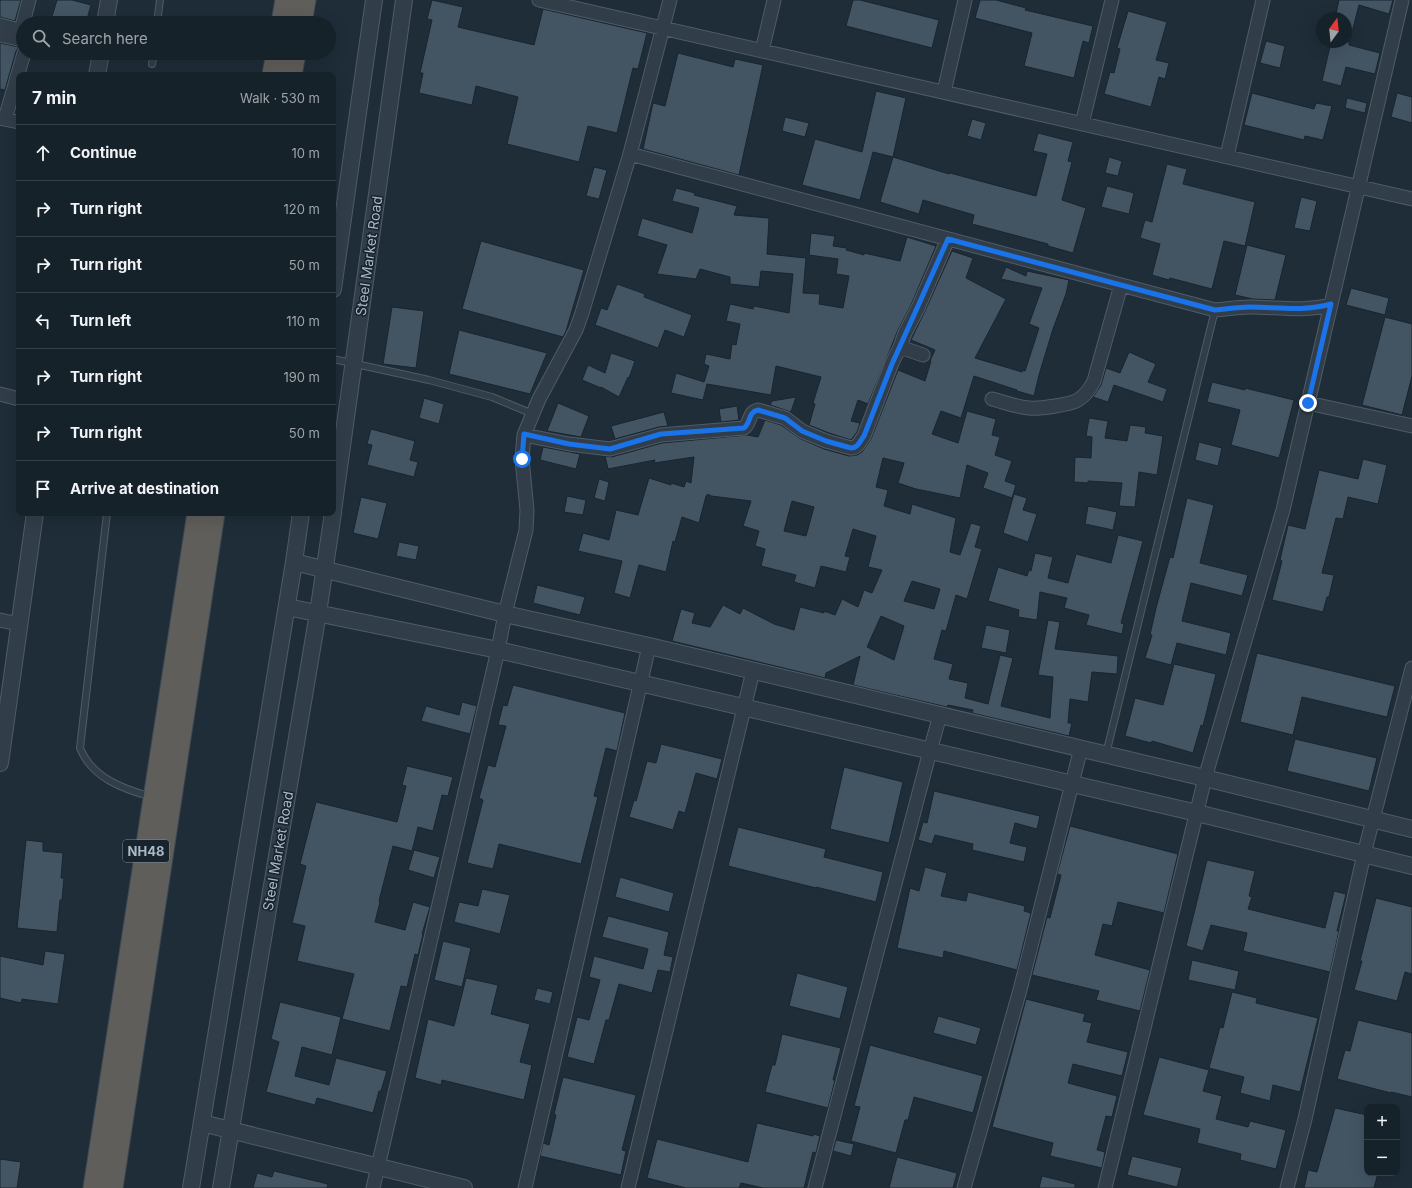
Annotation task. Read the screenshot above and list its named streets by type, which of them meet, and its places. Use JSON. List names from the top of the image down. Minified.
{"streets":{"highway":["NH48"],"street":["Steel Market Road"]},"north":"top","page":{"search":"Search here","heading":["7 min","Walk · 530 m"],"list":[["Continue","10 m"],["Turn right","120 m"],["Turn right","50 m"],["Turn left","110 m"],["Turn right","190 m"],["Turn right","50 m"],"Arrive at destination"],"map_buttons":["+","−"]}}
